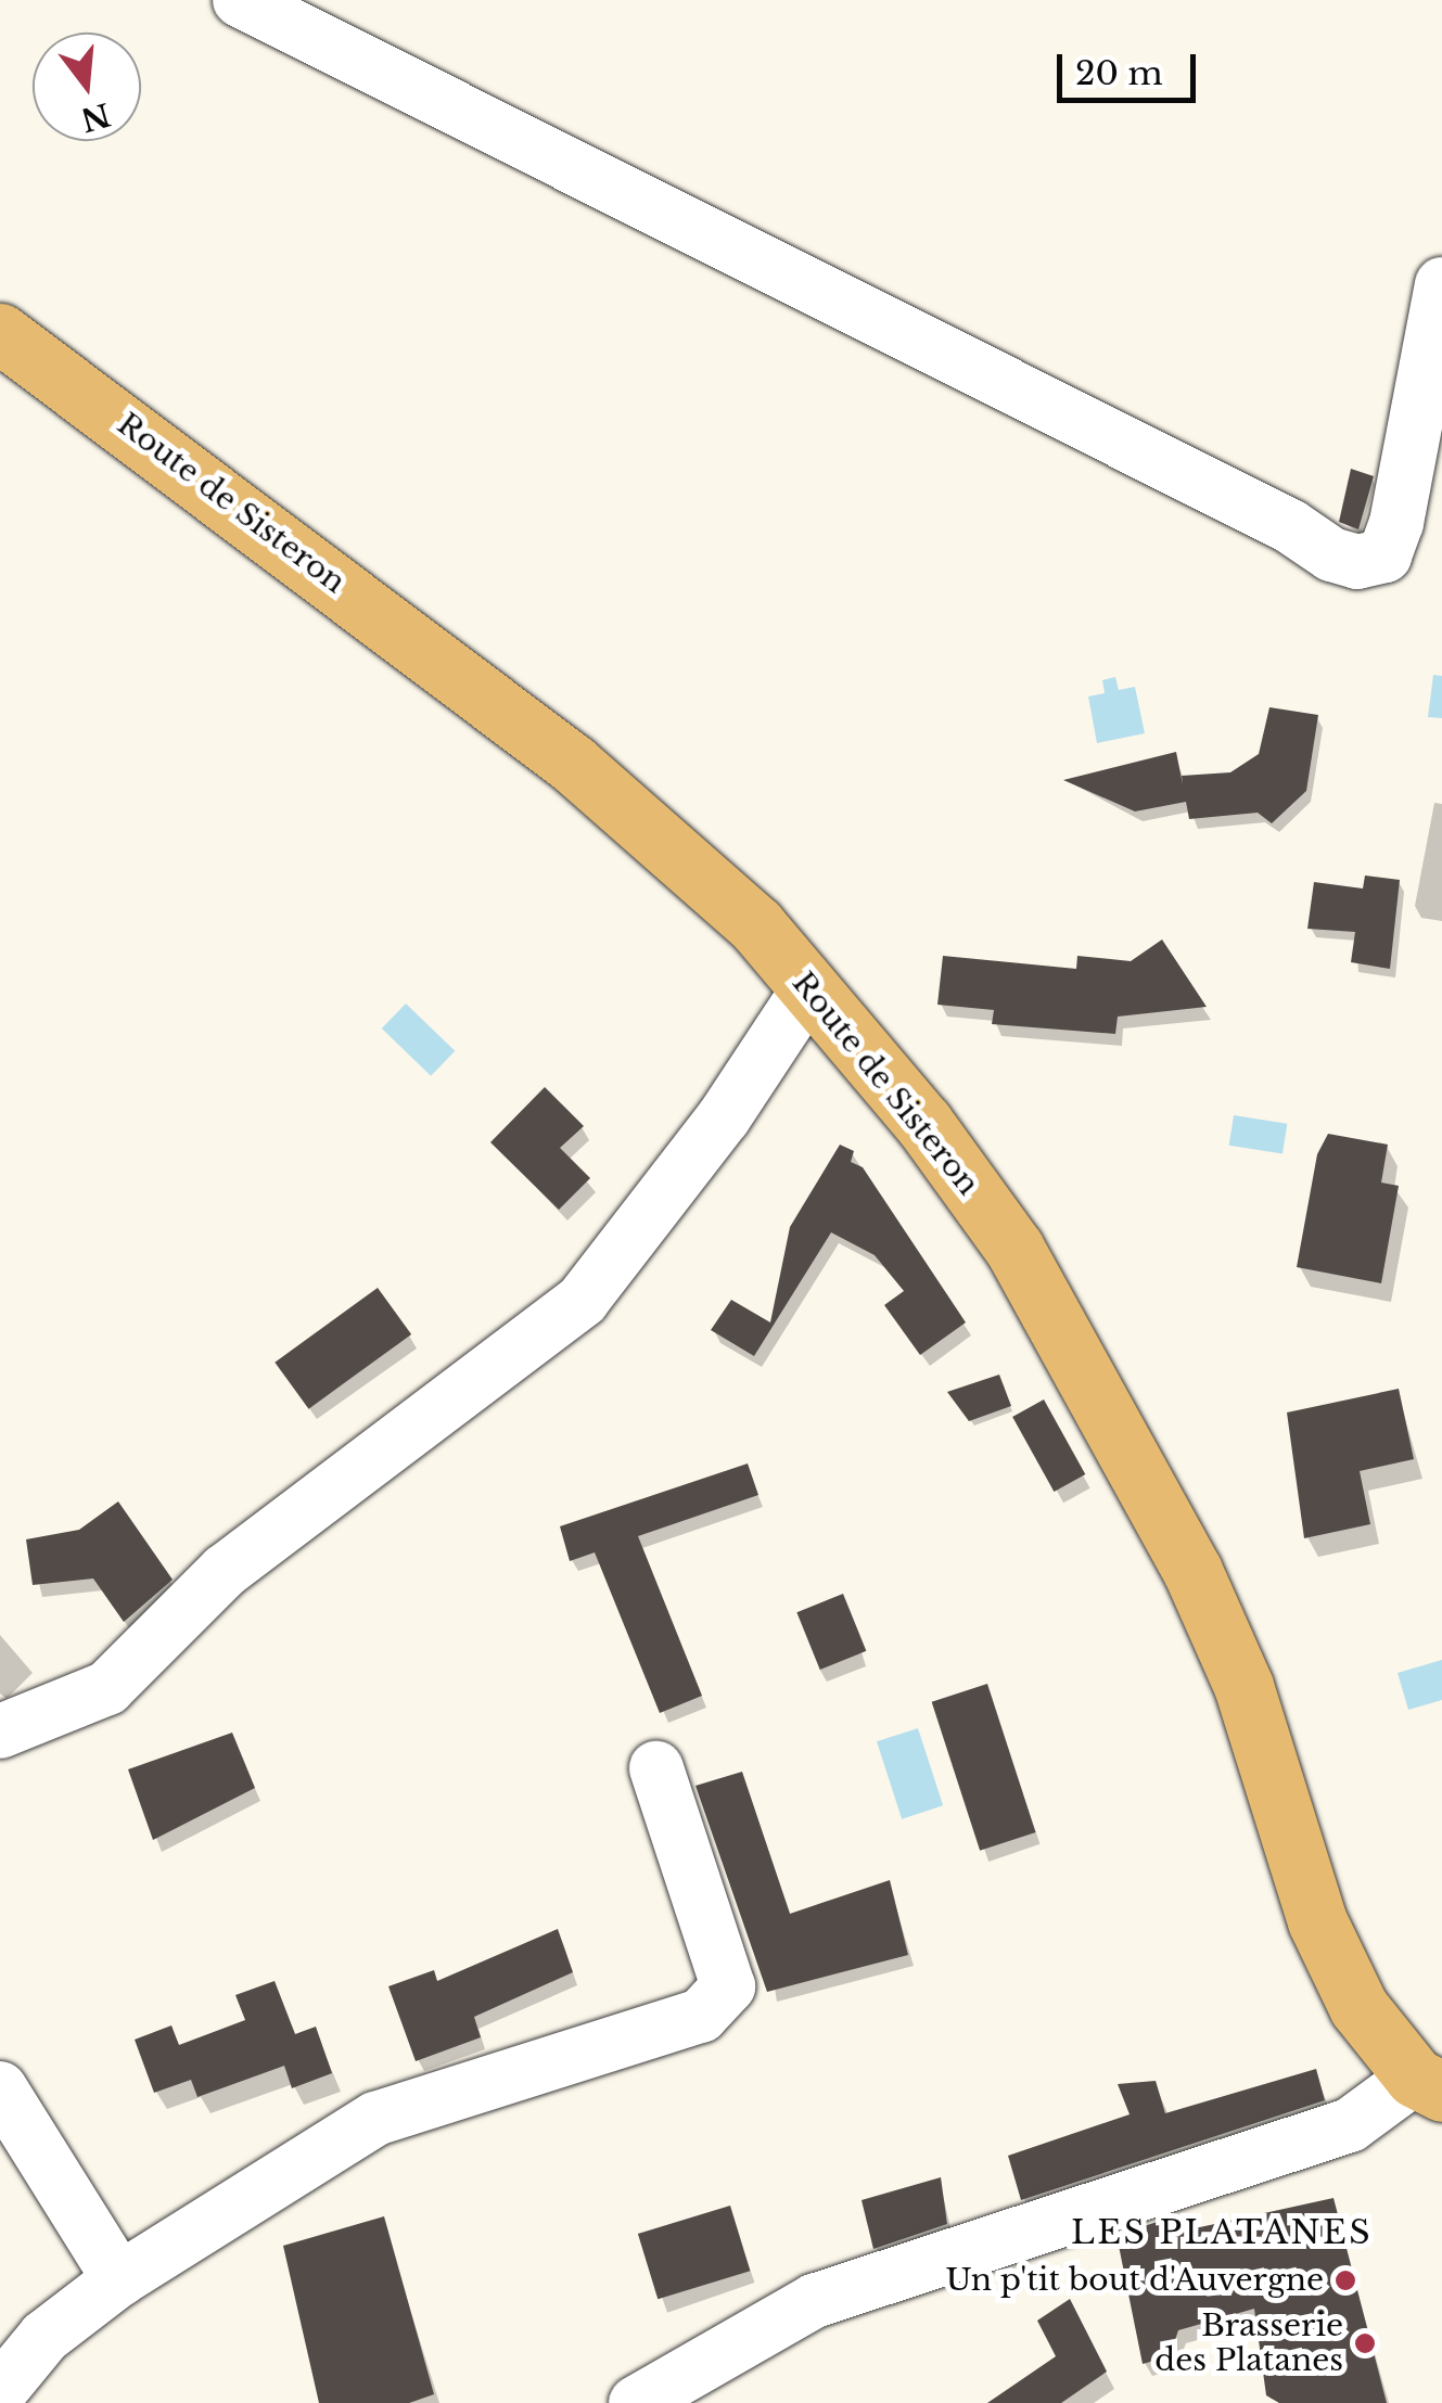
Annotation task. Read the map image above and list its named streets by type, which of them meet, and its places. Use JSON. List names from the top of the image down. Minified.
{"streets":{"main road":["Route de Sisteron"]},"districts":["LES PLATANES"],"places":["Un p'tit bout d'Auvergne","Brasserie des Platanes"],"scale_bar":"20 m","north":"bottom"}
